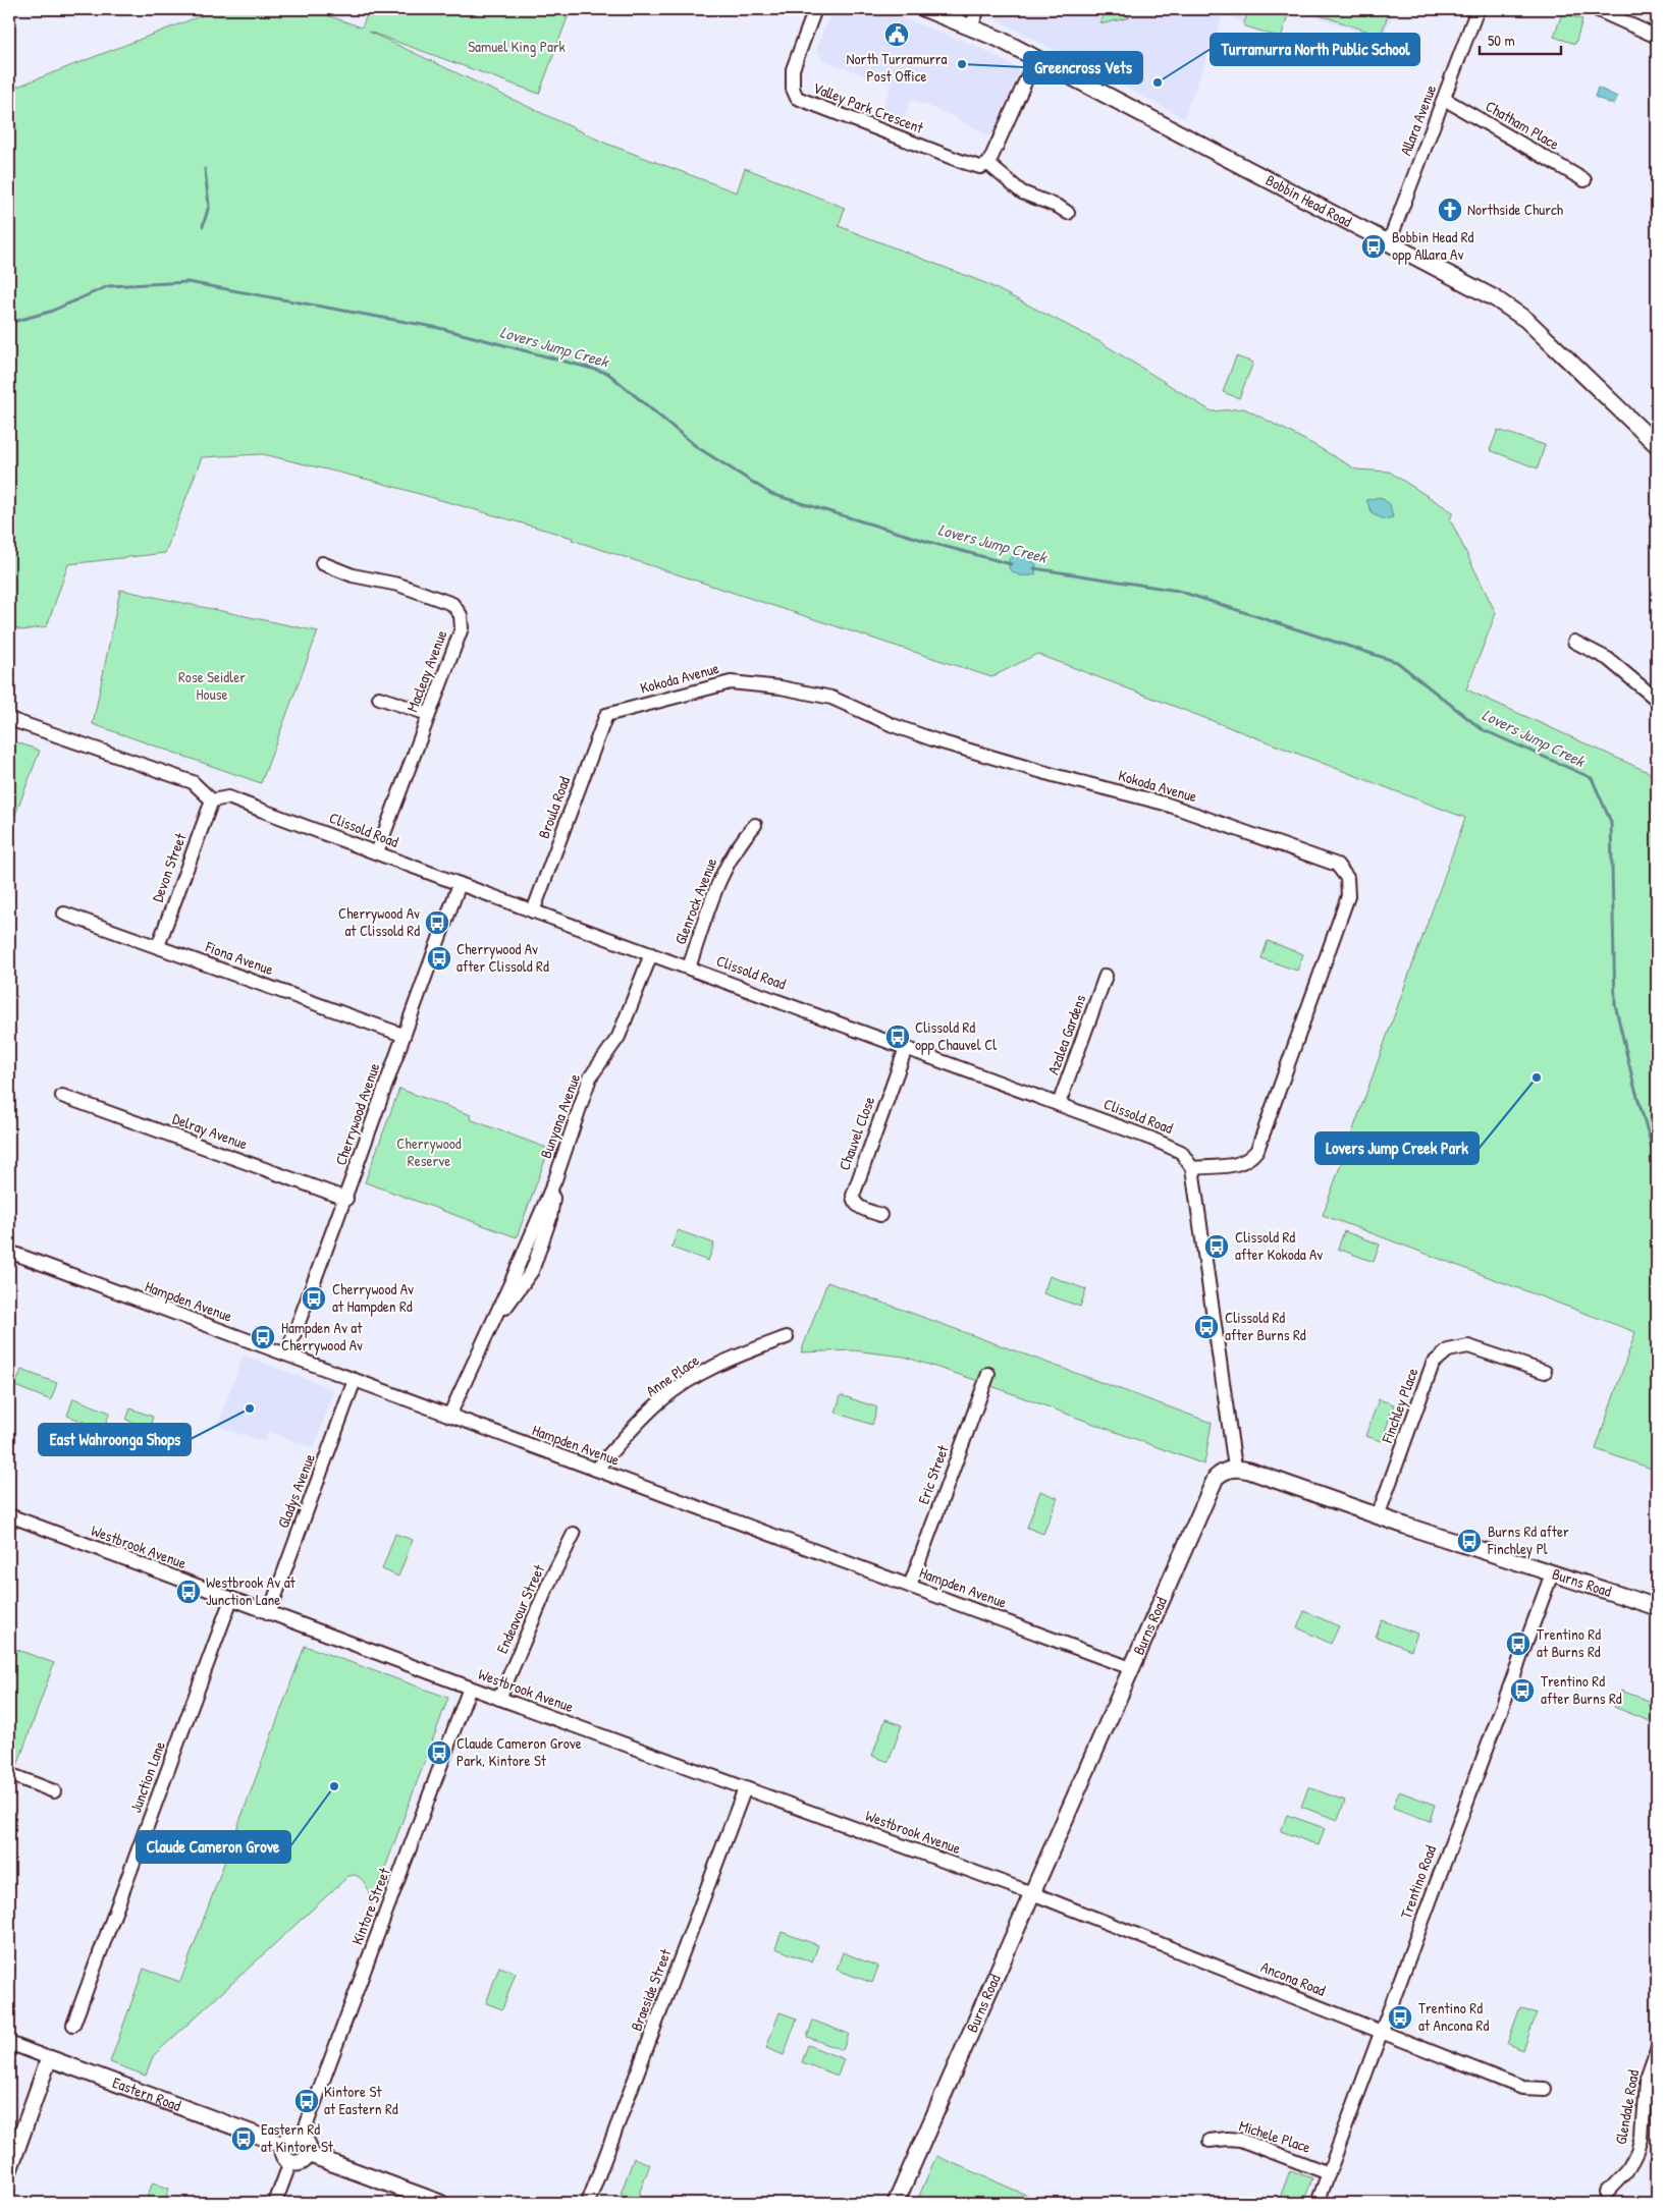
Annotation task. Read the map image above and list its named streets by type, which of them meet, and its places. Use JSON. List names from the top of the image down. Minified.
{"streets":{"main road":["Bobbin Head Road","Burns Road","Eastern Road"],"street":["Valley Park Crescent","Allara Avenue","Chatham Place","Macleay Avenue","Kokoda Avenue","Broula Road","Clissold Road","Devon Street","Glenrock Avenue","Fiona Avenue","Azalea Gardens","Cherrywood Avenue","Bunyana Avenue","Delray Avenue","Chauvel Close","Hampden Avenue","Anne Place","Finchley Place","Eric Street","Gladys Avenue","Westbrook Avenue","Endeavour Street","Junction Lane","Trentino Road","Kintore Street","Ancona Road","Braeside Street","Glendale Road","Michele Place"]},"crossings":[["Allara Avenue","Chatham Place"],["Allara Avenue","Bobbin Head Road"],["Macleay Avenue","Clissold Road"],["Kokoda Avenue","Broula Road"],["Kokoda Avenue","Clissold Road"],["Broula Road","Clissold Road"],["Clissold Road","Devon Street"],["Clissold Road","Glenrock Avenue"],["Clissold Road","Azalea Gardens"],["Clissold Road","Cherrywood Avenue"],["Clissold Road","Bunyana Avenue"],["Clissold Road","Chauvel Close"],["Devon Street","Fiona Avenue"],["Fiona Avenue","Cherrywood Avenue"],["Cherrywood Avenue","Delray Avenue"],["Cherrywood Avenue","Hampden Avenue"],["Bunyana Avenue","Hampden Avenue"],["Hampden Avenue","Anne Place"],["Hampden Avenue","Eric Street"],["Hampden Avenue","Gladys Avenue"],["Hampden Avenue","Burns Road"],["Finchley Place","Burns Road"],["Gladys Avenue","Westbrook Avenue"],["Westbrook Avenue","Burns Road"],["Westbrook Avenue","Endeavour Street"],["Westbrook Avenue","Junction Lane"],["Westbrook Avenue","Kintore Street"],["Westbrook Avenue","Ancona Road"],["Westbrook Avenue","Braeside Street"],["Burns Road","Trentino Road"],["Burns Road","Ancona Road"],["Trentino Road","Ancona Road"],["Trentino Road","Michele Place"],["Kintore Street","Eastern Road"]],"water":["Lovers Jump Creek"],"parks":["Samuel King Park","Rose Seidler House","Cherrywood Reserve"],"places":{"public building":["North Turramurra Post Office"],"other":["Greencross Vets","Turramurra North Public School","Lovers Jump Creek Park","East Wahroonga Shops","Claude Cameron Grove"],"church":["Northside Church"],"bus stop":["Bobbin Head Rd opp Allara Av","Cherrywood Av at Clissold Rd","Cherrywood Av after Clissold Rd","Clissold Rd opp Chauvel Cl","Clissold Rd after Kokoda Av","Cherrywood Av at Hampden Rd","Clissold Rd after Burns Rd","Hampden Av at Cherrywood Av","Burns Rd after Finchley Pl","Westbrook Av at Junction Lane","Trentino Rd at Burns Rd","Trentino Rd after Burns Rd","Claude Cameron Grove Park, Kintore St","Trentino Rd at Ancona Rd","Kintore St at Eastern Rd","Eastern Rd at Kintore St"]},"scale_bar":"50 m"}
